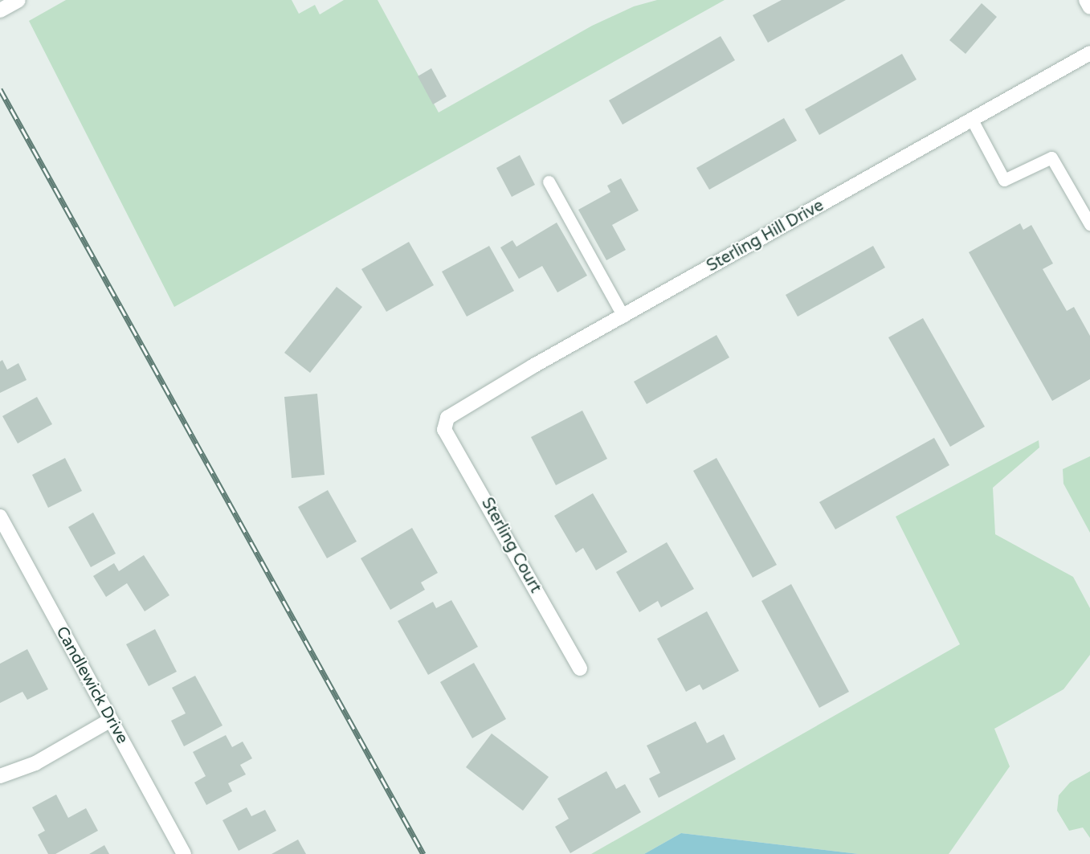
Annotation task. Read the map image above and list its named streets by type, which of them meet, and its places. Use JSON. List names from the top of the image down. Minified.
{"streets":{"street":["Sterling Hill Drive","Sterling Court","Candlewick Drive"]},"crossings":[["Sterling Hill Drive","Sterling Court"]]}
